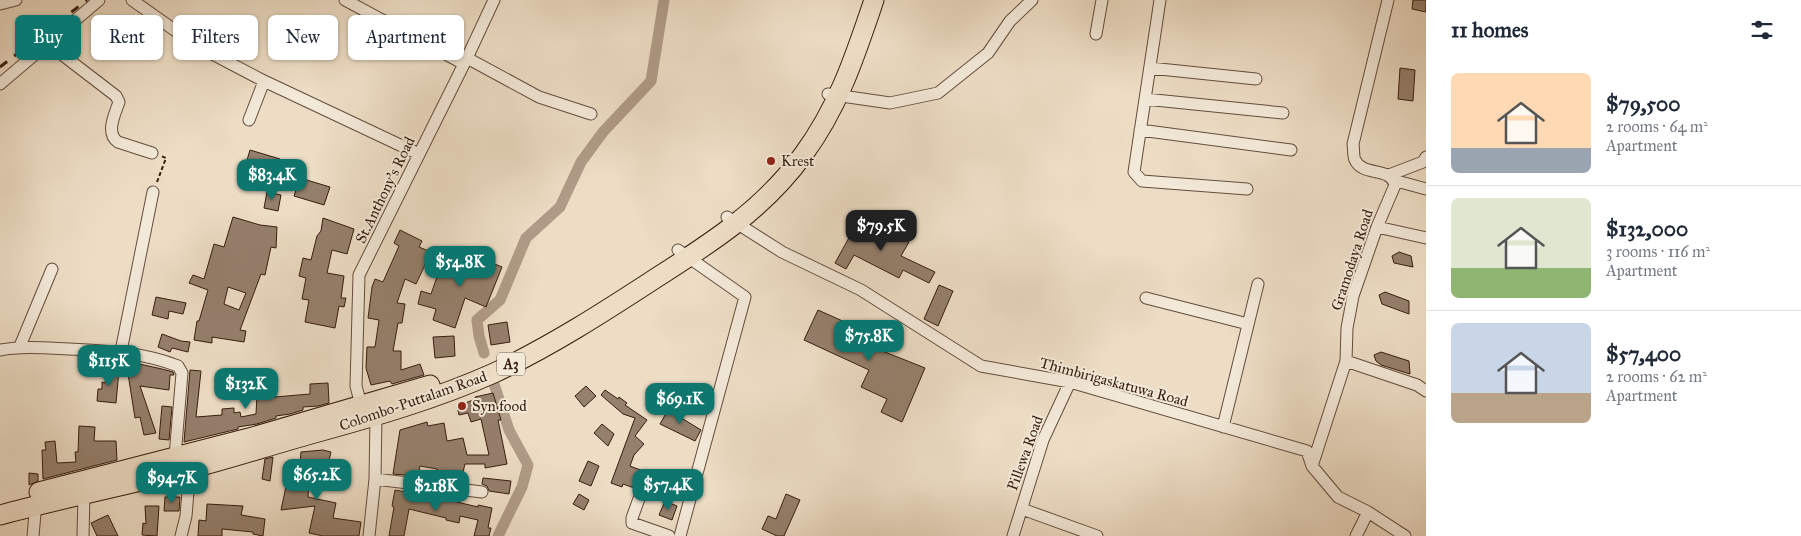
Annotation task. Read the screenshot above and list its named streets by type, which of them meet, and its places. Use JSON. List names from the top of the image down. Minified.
{"streets":{"highway":["A3","Colombo-Puttalam Road"],"street":["St.Anthony's Road","Gramodaya Road","Thimbirigaskatuwa Road","Pillewa Road"]},"crossings":[["St.Anthony's Road","Colombo-Puttalam Road"],["Gramodaya Road","Thimbirigaskatuwa Road"],["Thimbirigaskatuwa Road","Colombo-Puttalam Road"],["Thimbirigaskatuwa Road","Pillewa Road"]],"places":["Krest","Syn food"],"page":{"heading":"11 homes","chip":["Buy","Rent","Filters","New","Apartment"],"list":[{"name":"$79,500","note":"2 rooms · 64 m² · Apartment"},{"name":"$132,000","note":"3 rooms · 116 m² · Apartment"},{"name":"$57,400","note":"2 rooms · 62 m² · Apartment"}],"price":["$83.4K","$79.5K","$54.8K","$75.8K","$115K","$132K","$69.1K","$65.2K","$94.7K","$57.4K","$218K"]}}
